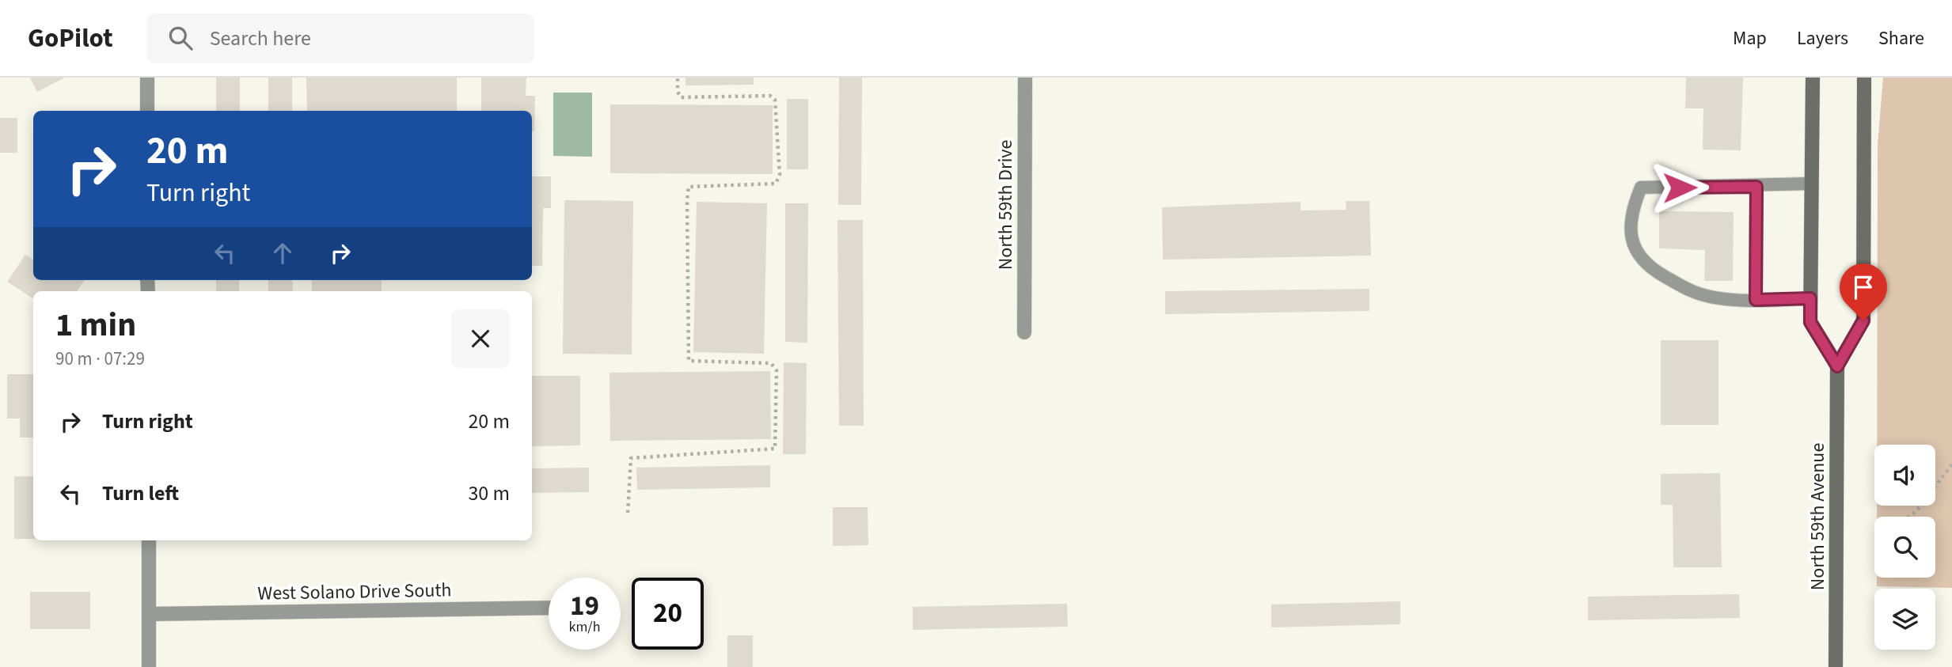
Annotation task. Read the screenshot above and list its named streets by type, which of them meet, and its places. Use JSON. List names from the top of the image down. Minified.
{"streets":{"main road":["North 59th Avenue"],"street":["North 59th Drive","West Solano Drive South"]},"page":{"header":"GoPilot","search":"Search here","nav":["Map","Layers","Share"],"turn":["20 m","Turn right"],"heading":["1 min","90 m · 07:29"],"list":[{"name":"Turn right","value":"20 m"},{"name":"Turn left","value":"30 m"}],"speed":"19 km/h","limit":"20"}}
